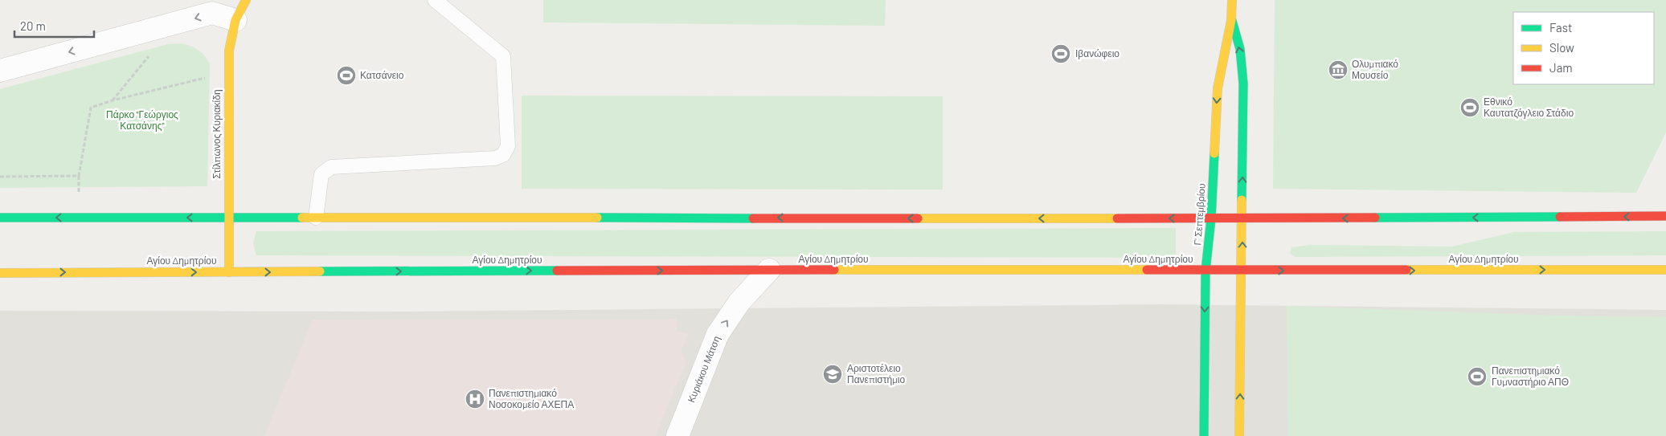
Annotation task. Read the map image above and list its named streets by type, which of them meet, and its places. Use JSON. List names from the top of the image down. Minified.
{"streets":{"main road":["Στίλπωνος Κυριακίδη","Γ' Σεπτεμβρίου","Αγίου Δημητρίου"],"street":["Κυριάκου Μάτση"]},"crossings":[["Στίλπωνος Κυριακίδη","Αγίου Δημητρίου"],["Γ' Σεπτεμβρίου","Αγίου Δημητρίου"],["Αγίου Δημητρίου","Κυριάκου Μάτση"]],"one_way":["Κυριάκου Μάτση"],"parks":["Πάρκο \"Γεώργιος Κατσάνης\""],"places":{"sports":["Ιβανώφειο","Κατσάνειο","Εθνικό Καυτατζόγλειο Στάδιο","Πανεπιστημιακό Γυμναστήριο ΑΠΘ"],"museum":["Ολυμπιακό Μουσείο"],"school or university":["Αριστοτέλειο Πανεπιστήμιο"],"hospital":["Πανεπιστημιακό Νοσοκομείο ΑΧΕΠΑ"]},"legend":["Fast","Slow","Jam"],"scale_bar":"20 m"}
